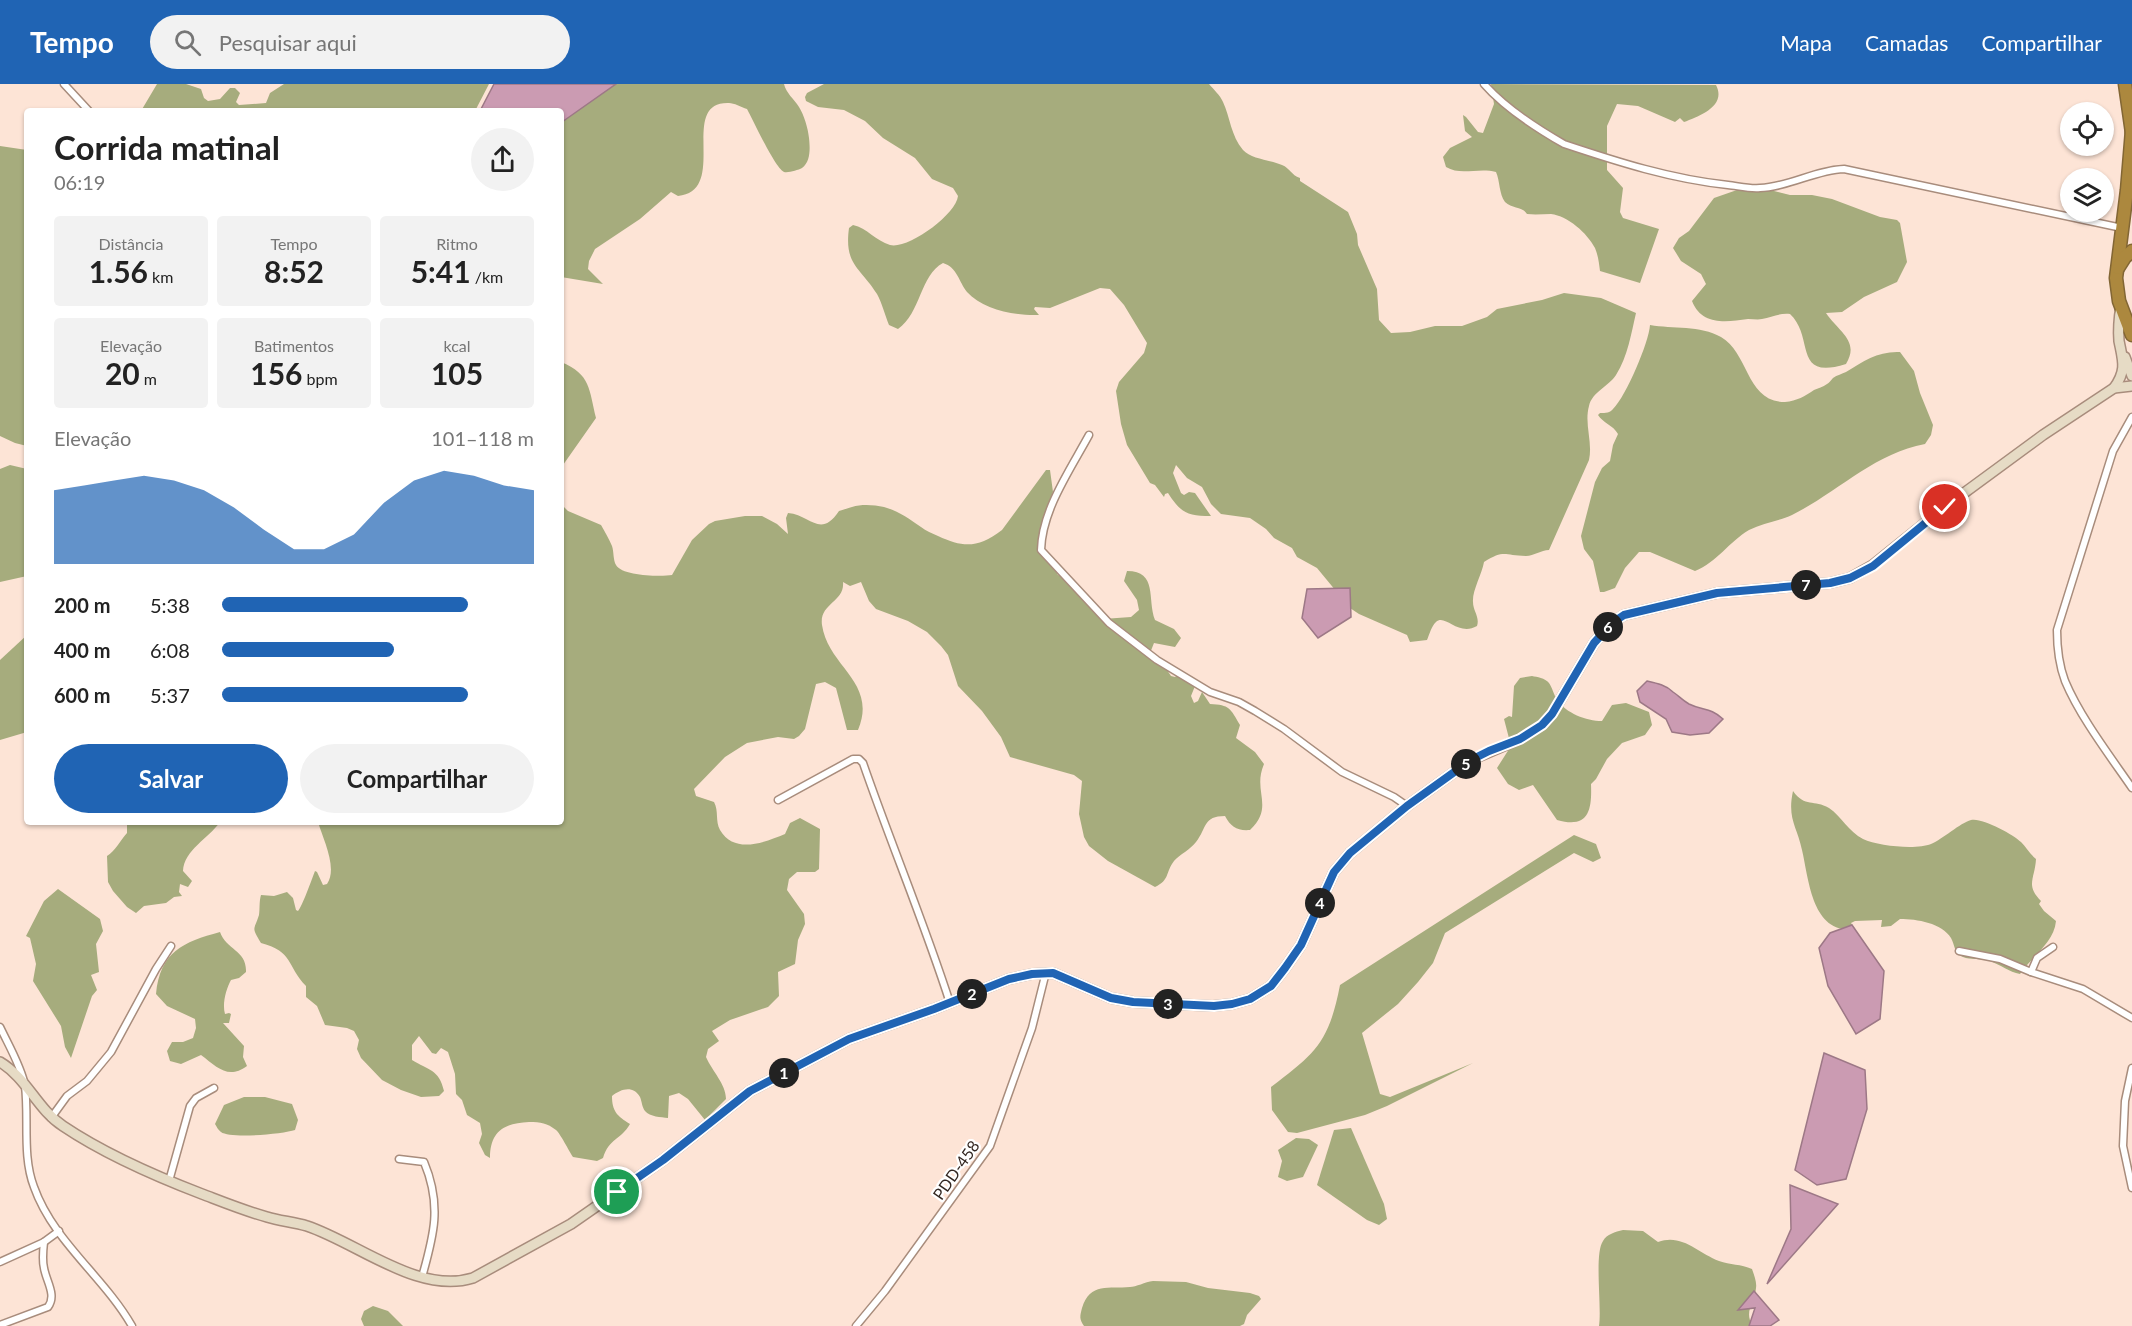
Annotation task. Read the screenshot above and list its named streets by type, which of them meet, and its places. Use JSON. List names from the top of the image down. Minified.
{"streets":{"street":["PDD-458"]},"page":{"header":"Tempo","search":"Pesquisar aqui","nav":["Mapa","Camadas","Compartilhar"],"heading":["Corrida matinal","06:19"],"stats":[["Distância","1.56 km"],["Tempo","8:52"],["Ritmo","5:41 /km"],["Elevação","20 m"],["Batimentos","156 bpm"],["kcal","105"]],"chart":["Elevação","101–118 m"],"pins":["7","6","5","4","2","3","1"],"list":[{"name":"200 m","note":"5:38"},{"name":"400 m","note":"6:08"},{"name":"600 m","note":"5:37"}],"buttons":["Salvar","Compartilhar"]}}
